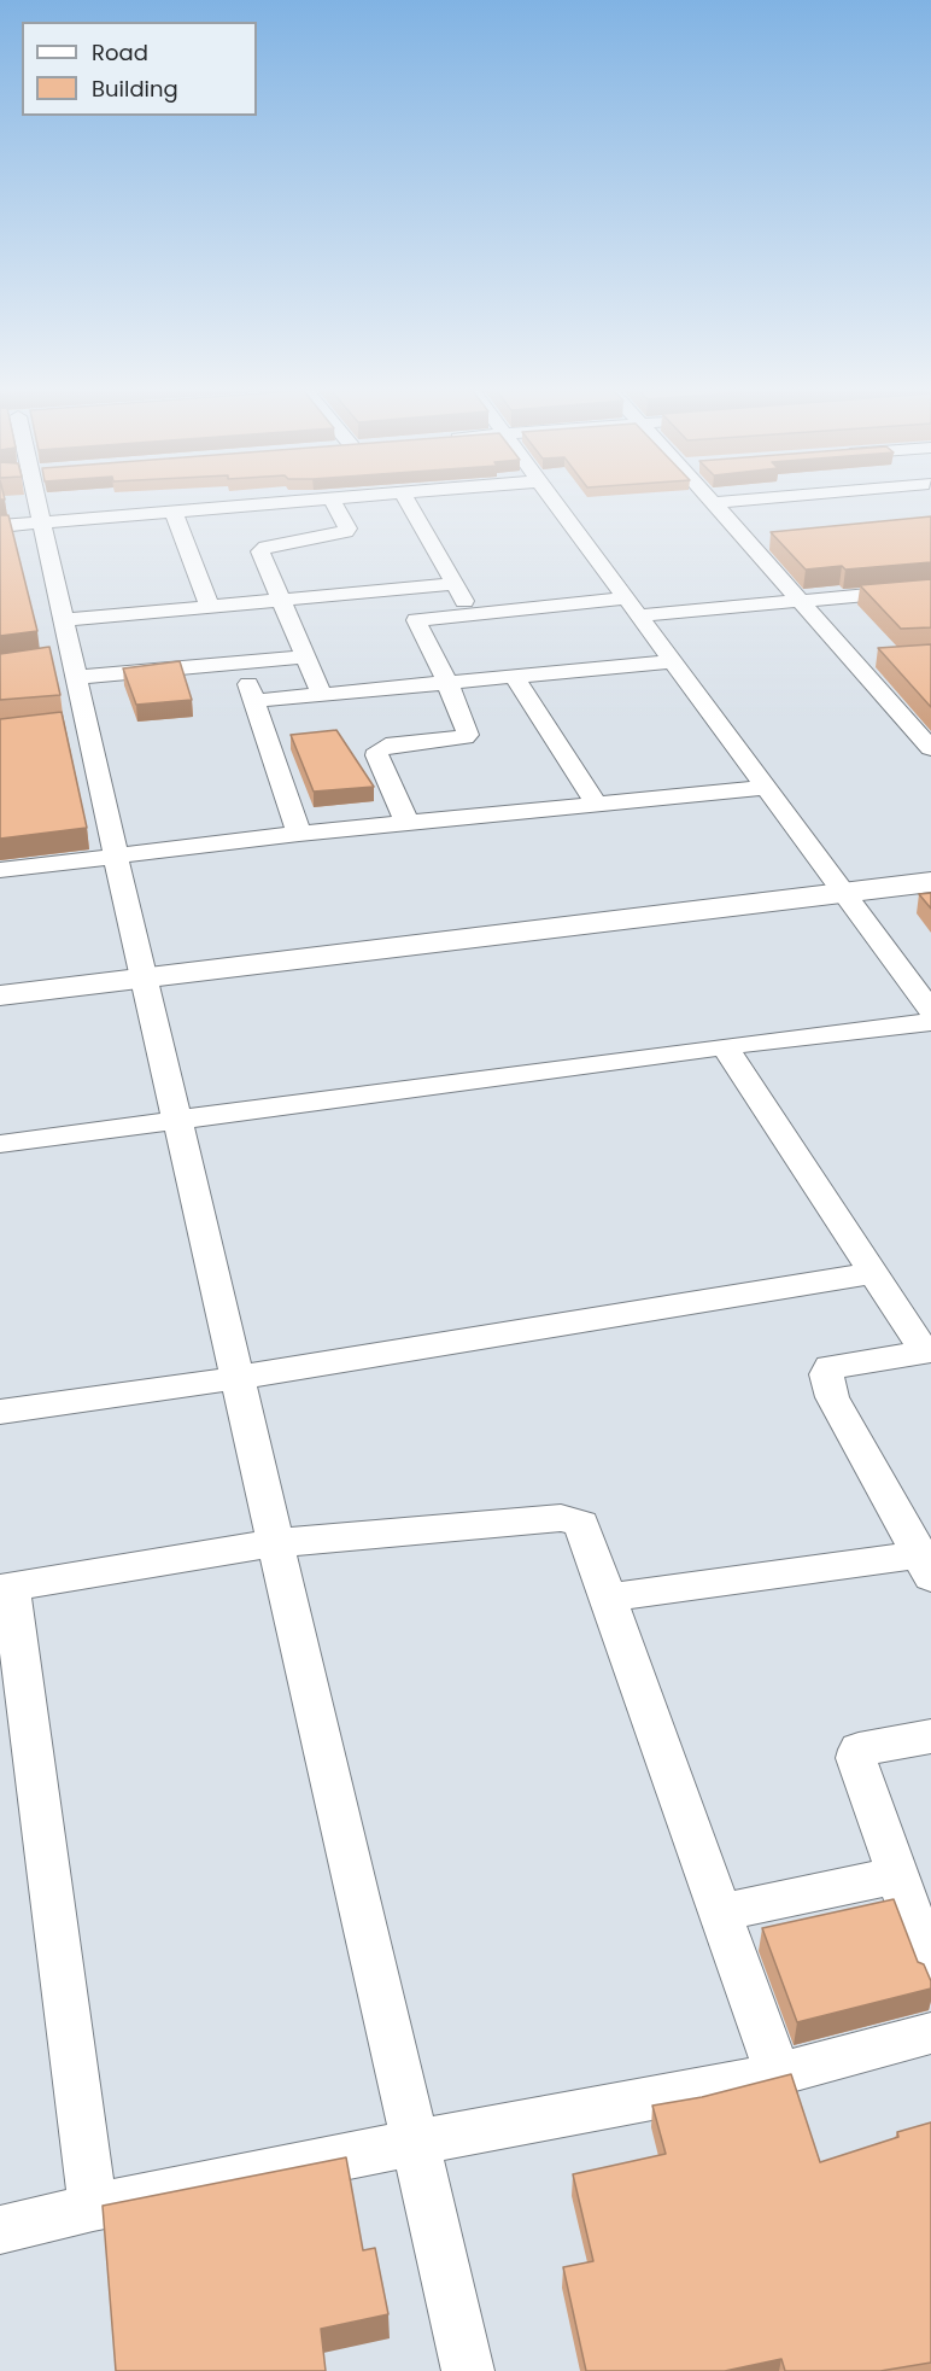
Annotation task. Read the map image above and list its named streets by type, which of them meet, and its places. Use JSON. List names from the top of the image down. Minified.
{"legend":["Road","Building"]}
